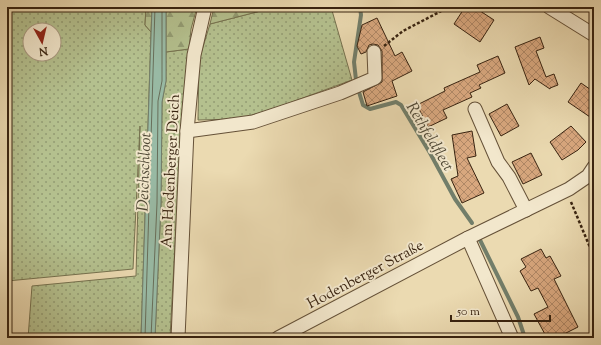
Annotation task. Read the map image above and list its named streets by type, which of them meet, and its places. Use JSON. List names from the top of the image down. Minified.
{"streets":{"street":["Am Hodenberger Deich","Hodenberger Straße"]},"water":["Rethfeldfleet","Deichschloot"],"scale_bar":"50 m","north":"bottom"}
